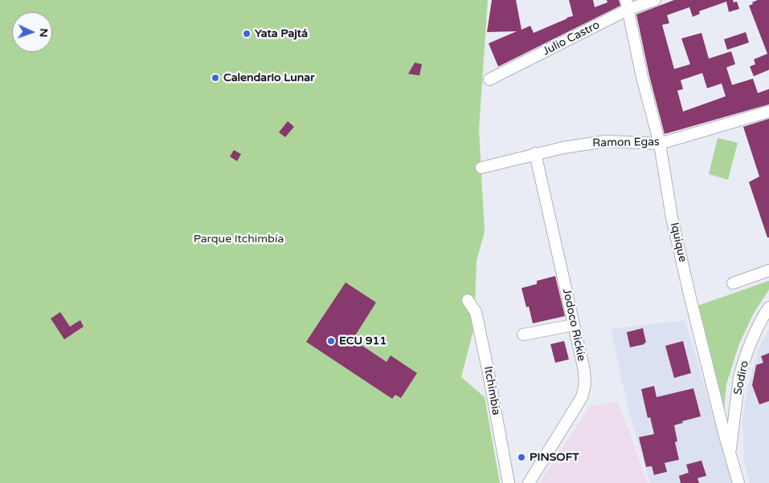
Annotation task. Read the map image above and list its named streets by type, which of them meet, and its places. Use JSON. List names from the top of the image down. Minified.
{"streets":{"street":["Julio Castro","Ramon Egas","Iquique","Jodoco Rickie","Sodiro","Itchimbia"]},"crossings":[["Julio Castro","Iquique"],["Ramon Egas","Iquique"],["Ramon Egas","Jodoco Rickie"],["Iquique","Sodiro"]],"parks":["Parque Itchimbía"],"places":["Yata Pajtá","Calendario Lunar","ECU 911","PINSOFT"],"north":"right"}
